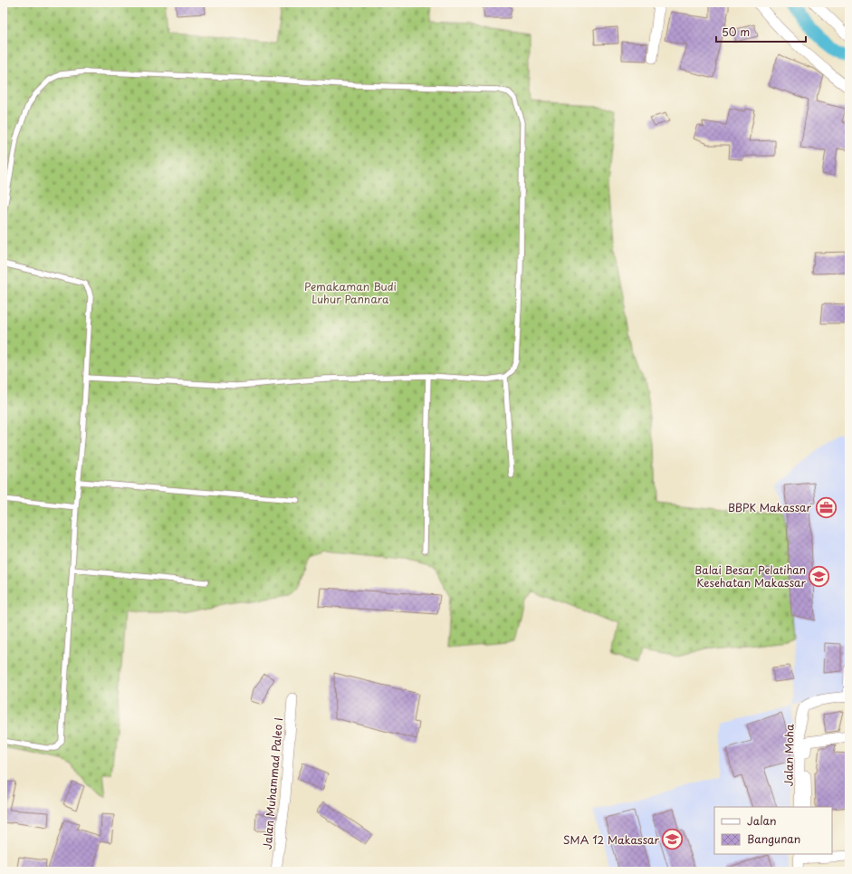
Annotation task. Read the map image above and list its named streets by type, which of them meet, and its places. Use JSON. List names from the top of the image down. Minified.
{"streets":{"street":["Jalan Moha","Jalan Muhammad Paleo I"]},"parks":["Pemakaman Budi Luhur Pannara"],"places":{"office":["BBPK Makassar"],"school or university":["Balai Besar Pelatihan Kesehatan Makassar","SMA 12 Makassar"]},"legend":["Jalan","Bangunan"],"scale_bar":"50 m"}
